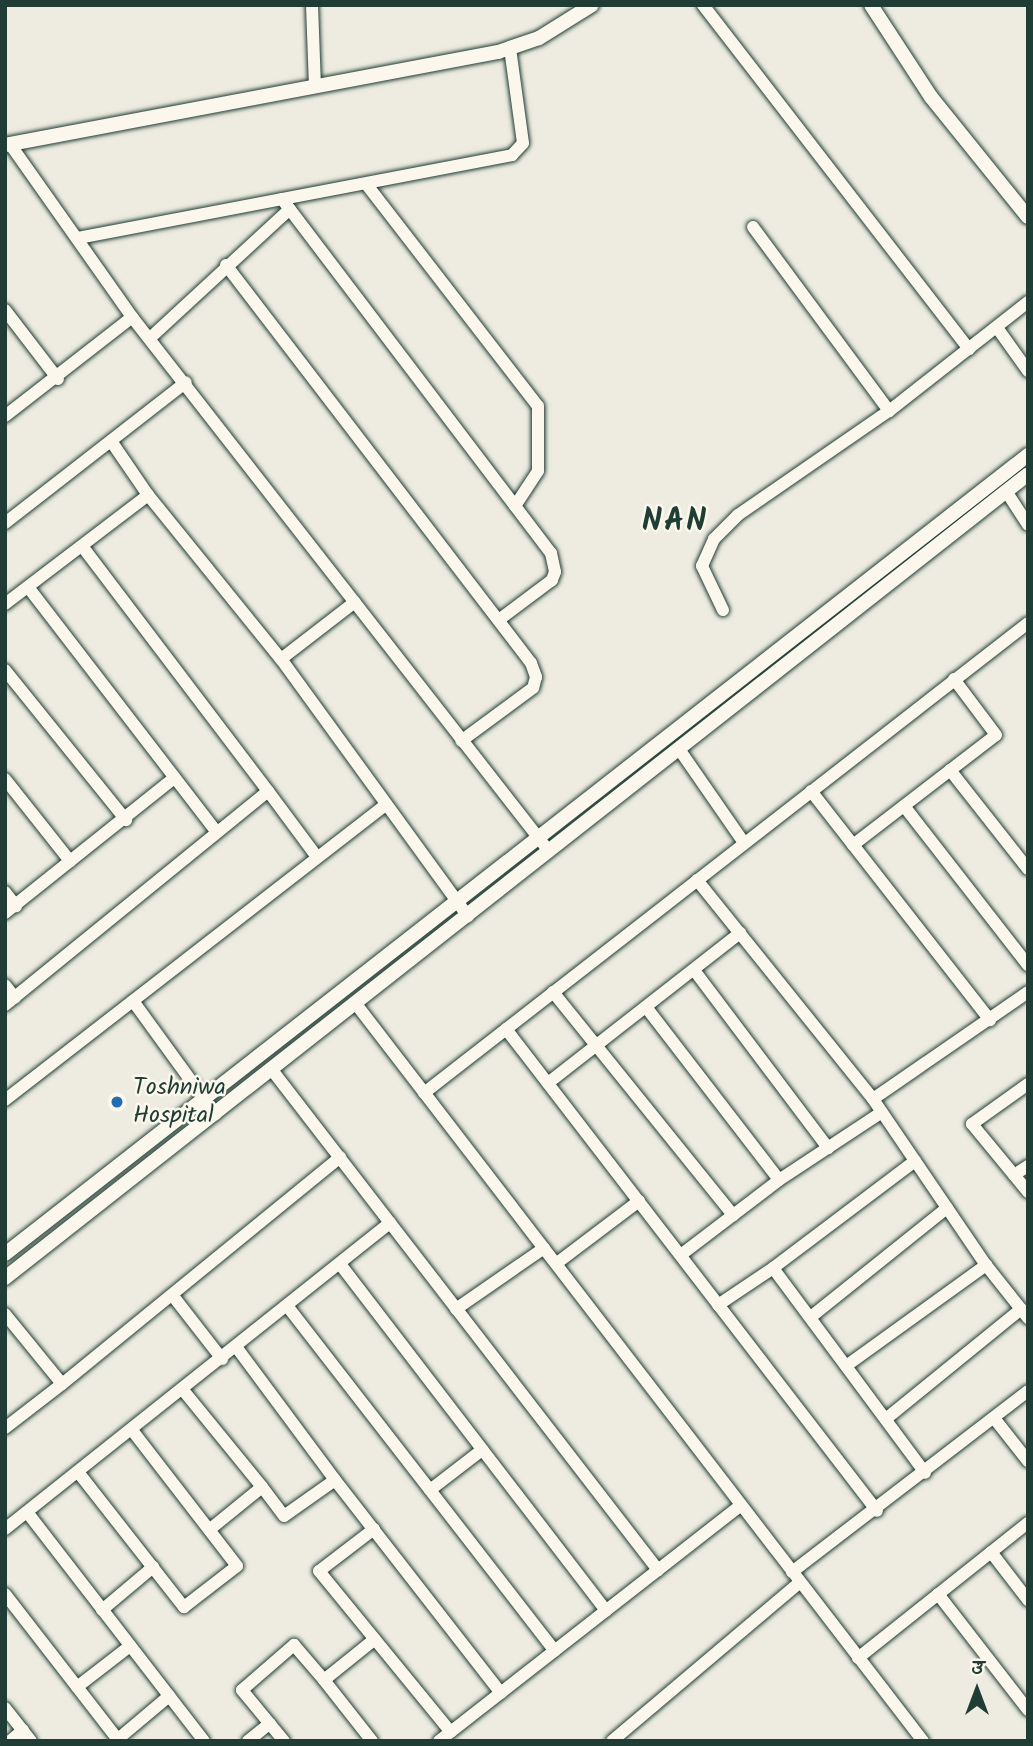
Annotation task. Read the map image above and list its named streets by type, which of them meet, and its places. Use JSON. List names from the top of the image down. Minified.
{"districts":["NAN"],"places":["Toshniwa Hospital"],"north":"top"}
